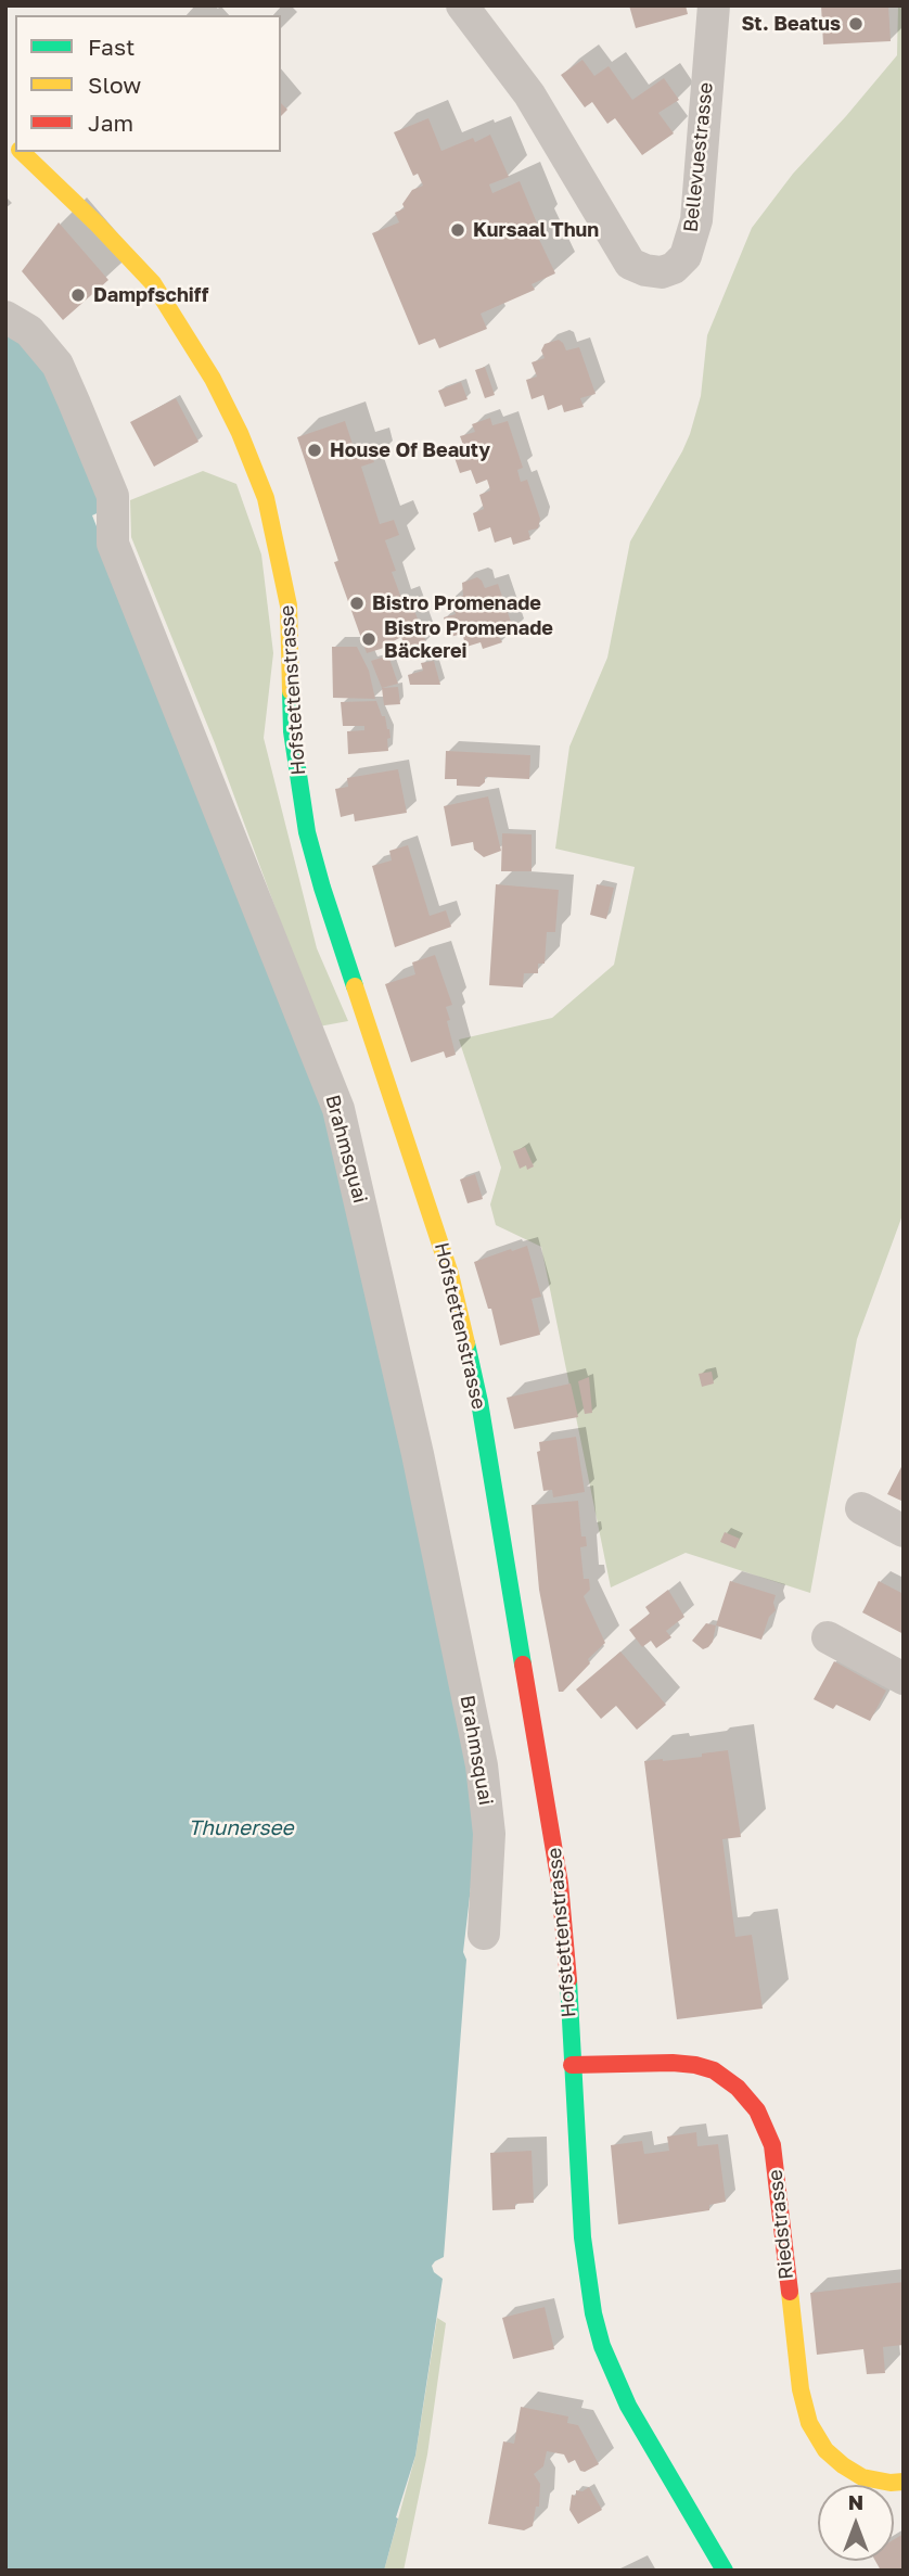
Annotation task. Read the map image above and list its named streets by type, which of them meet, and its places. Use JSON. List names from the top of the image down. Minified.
{"streets":{"main road":["Hofstettenstrasse","Riedstrasse"],"street":["Bellevuestrasse","Brahmsquai"]},"crossings":[["Hofstettenstrasse","Riedstrasse"]],"water":["Thunersee"],"places":["St. Beatus","Kursaal Thun","Dampfschiff","House Of Beauty","Bistro Promenade","Bistro Promenade Bäckerei"],"legend":["Fast","Slow","Jam"],"north":"top"}
